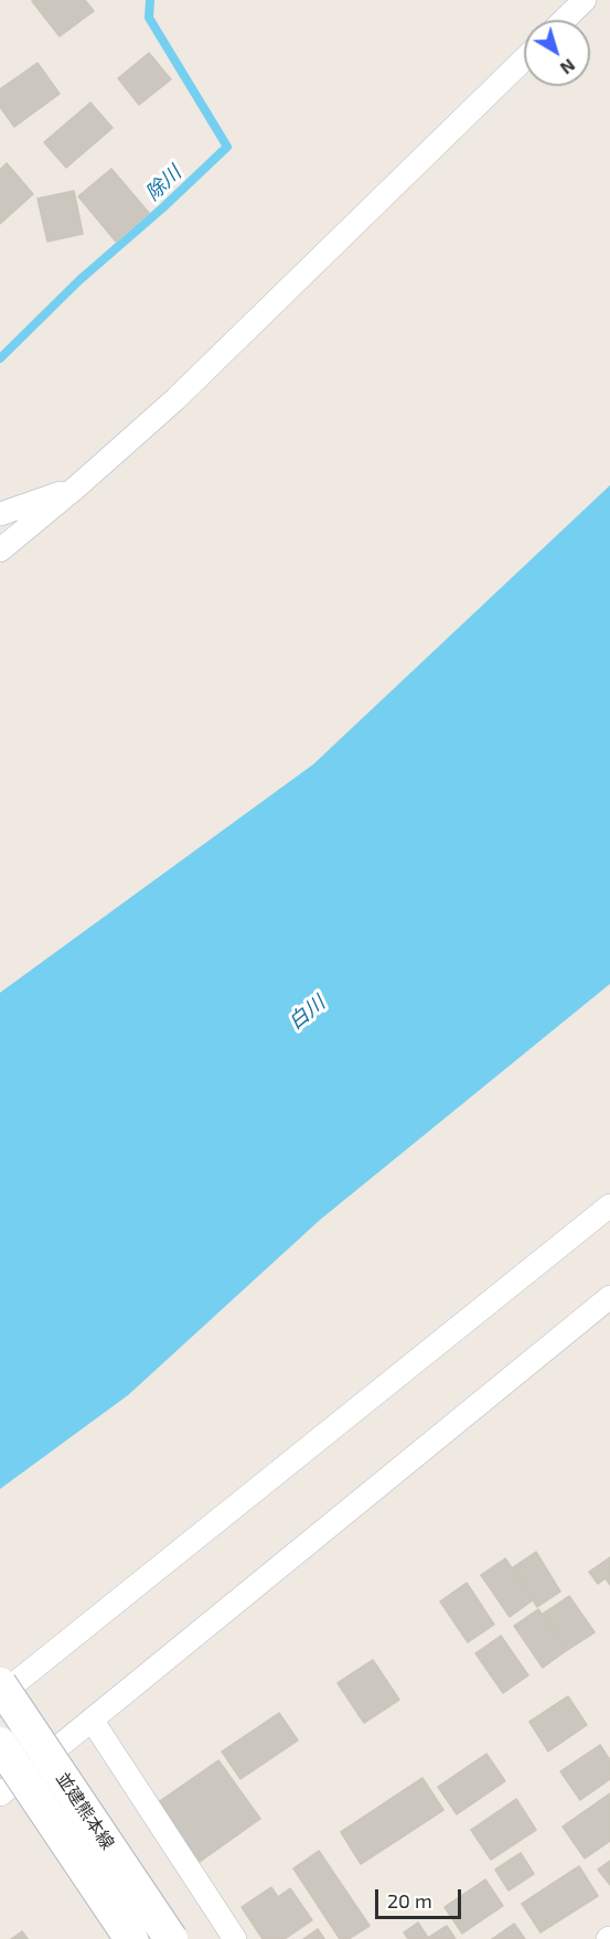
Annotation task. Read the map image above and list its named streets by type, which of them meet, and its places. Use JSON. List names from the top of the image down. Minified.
{"streets":{"main road":["並建熊本線"]},"water":["除川","白川"],"scale_bar":"20 m","north":"bottom right"}
